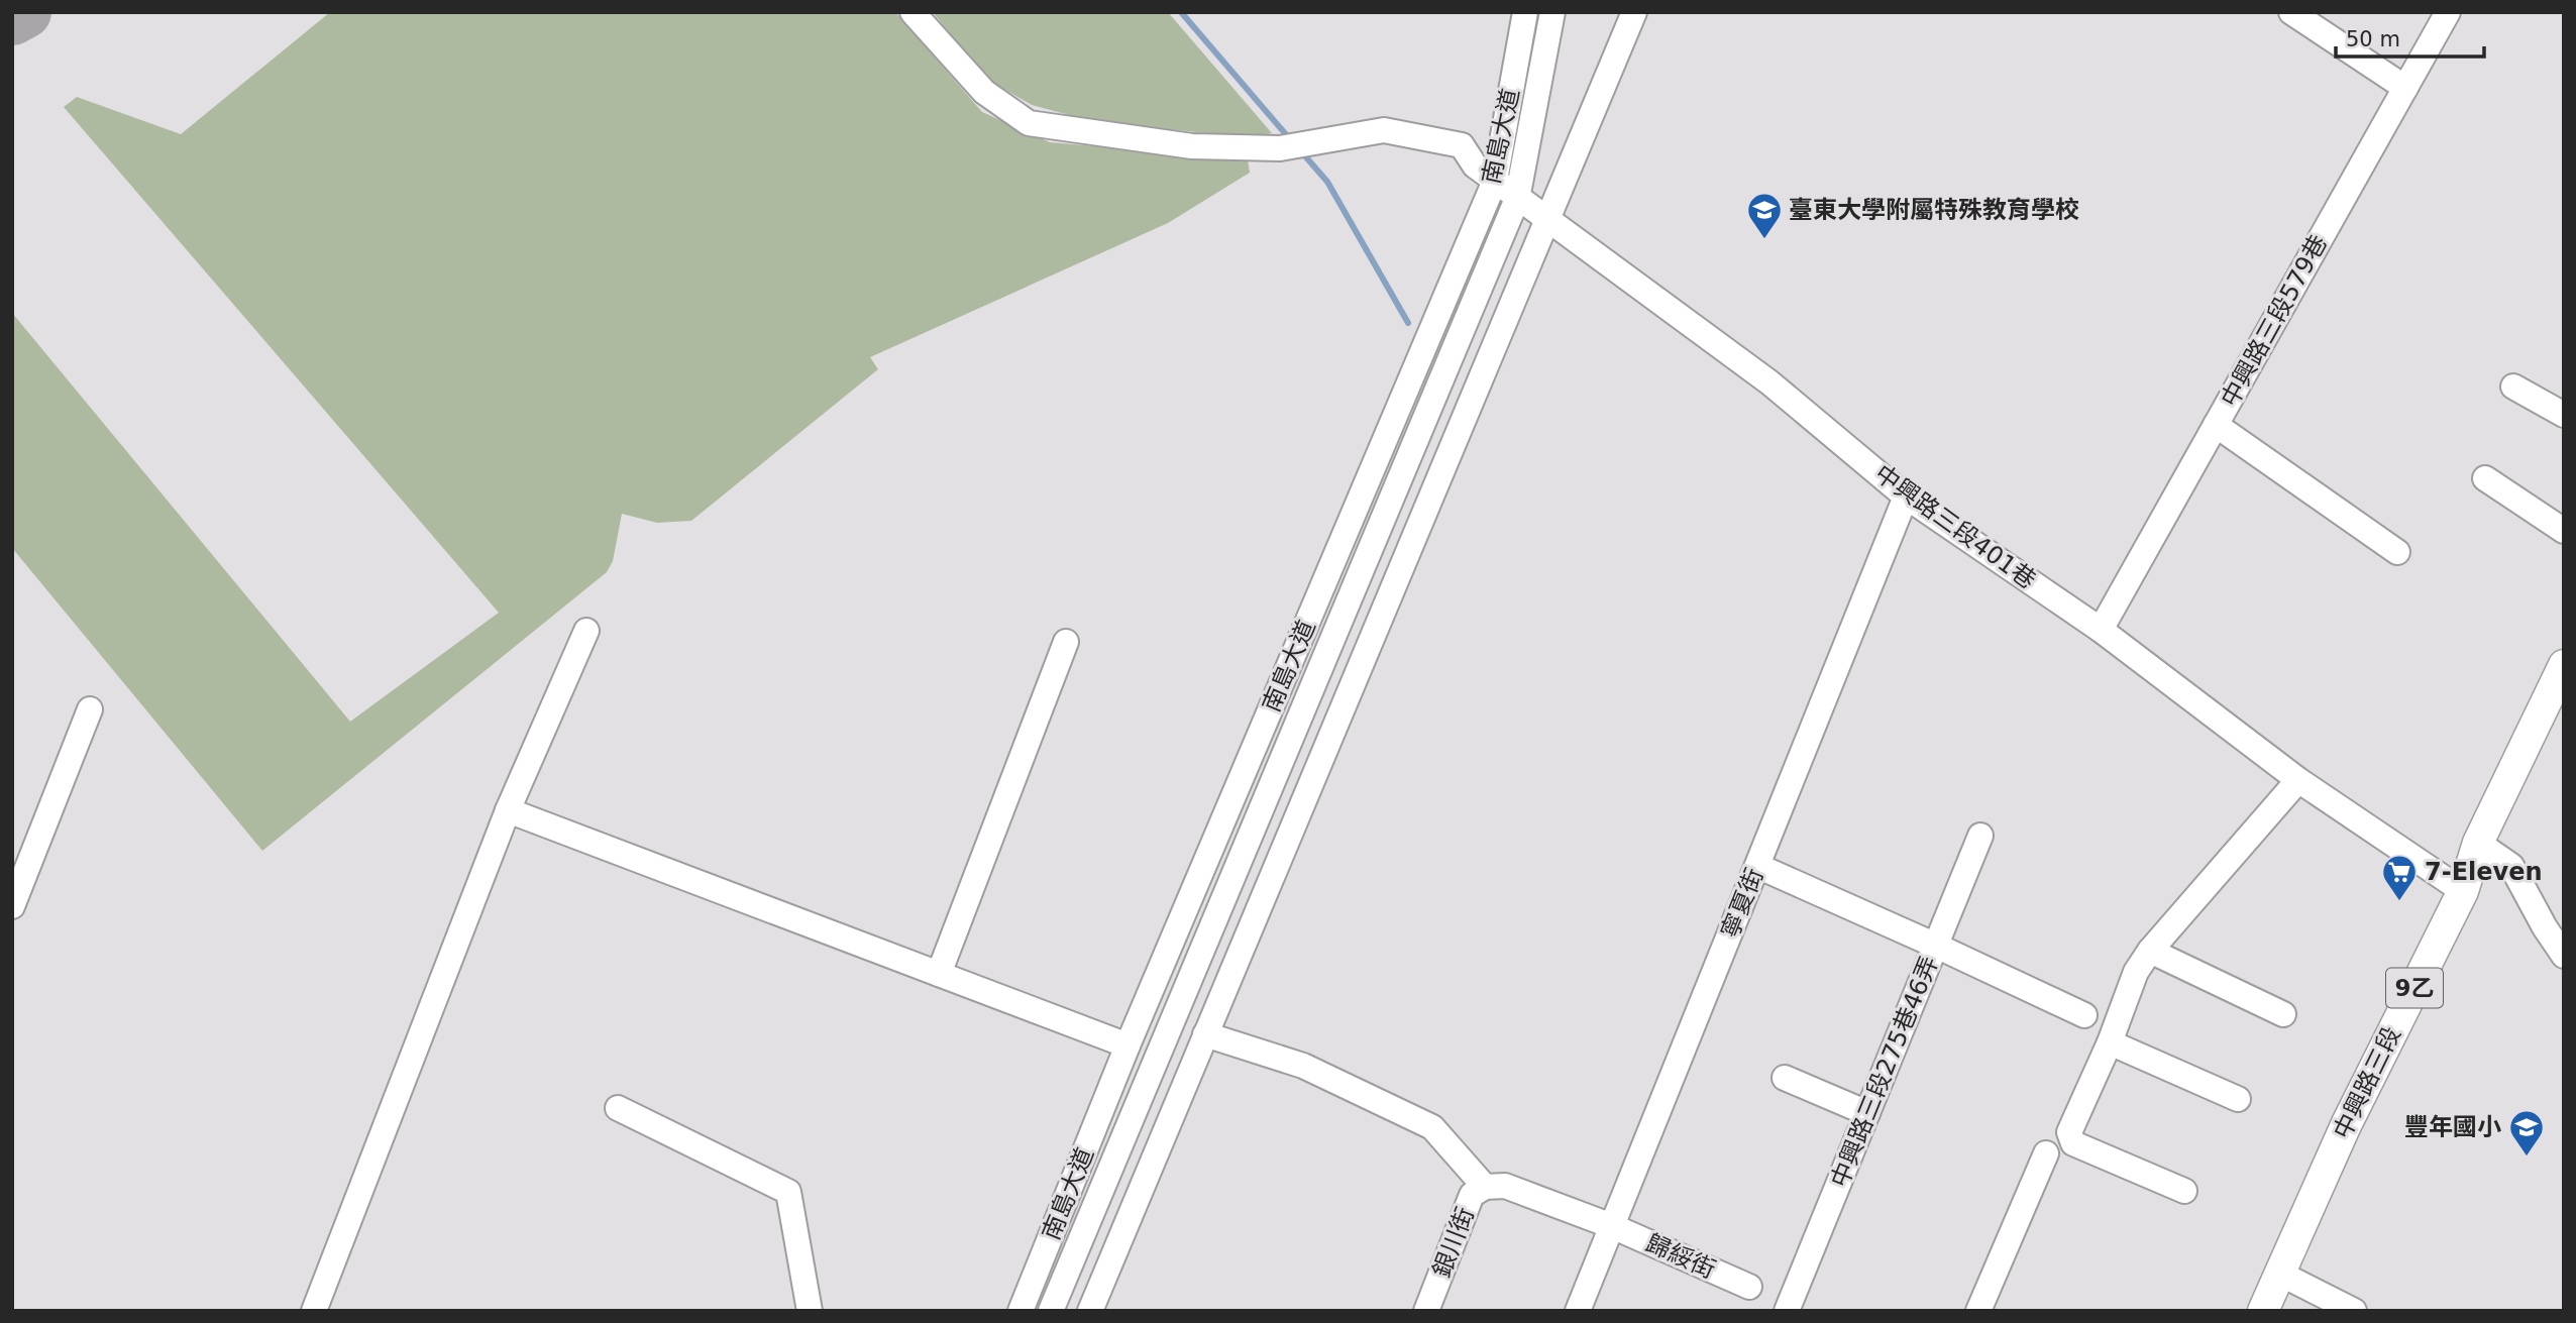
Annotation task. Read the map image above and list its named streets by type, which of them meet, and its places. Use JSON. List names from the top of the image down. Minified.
{"streets":{"main road":["9乙","中興路三段"],"street":["南島大道","中興路三段579巷","中興路三段401巷","寧夏街","中興路三段275巷46弄","銀川街","歸綏街"]},"crossings":[["南島大道","中興路三段401巷"],["中興路三段579巷","中興路三段401巷"],["中興路三段401巷","寧夏街"],["中興路三段401巷","中興路三段"],["寧夏街","銀川街"],["寧夏街","歸綏街"],["銀川街","歸綏街"]],"places":{"school or university":["臺東大學附屬特殊教育學校","豐年國小"],"supermarket":["7-Eleven"]},"scale_bar":"50 m"}
